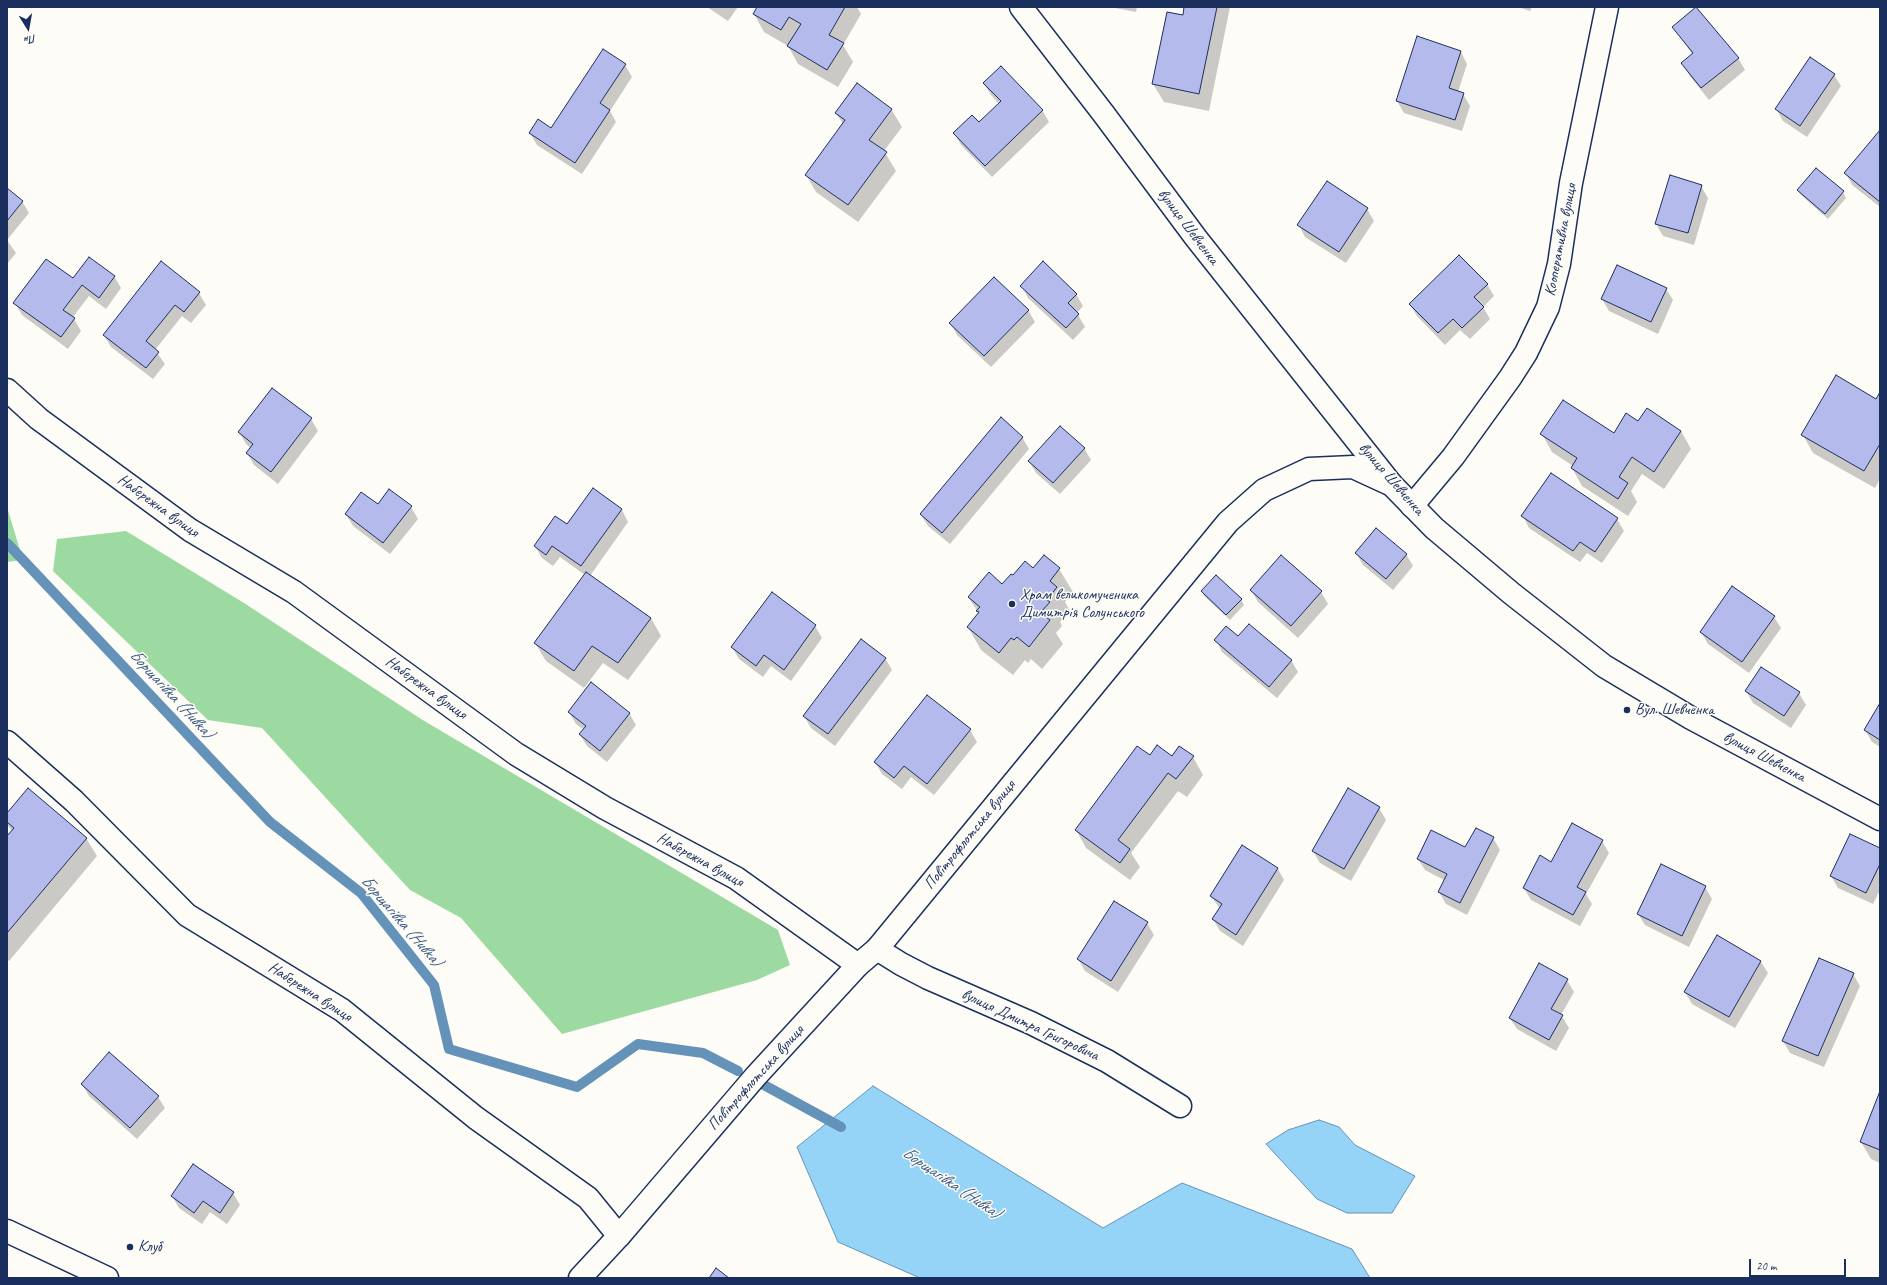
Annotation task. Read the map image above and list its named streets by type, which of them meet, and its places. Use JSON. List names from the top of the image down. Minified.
{"streets":{"street":["вулиця Шевченка","Кооперативна вулиця","Набережна вулиця","Повітрофлотська вулиця","вулиця Дмитра Григоровича"]},"crossings":[["вулиця Шевченка","Кооперативна вулиця"],["вулиця Шевченка","Повітрофлотська вулиця"],["Набережна вулиця","Повітрофлотська вулиця"],["Повітрофлотська вулиця","вулиця Дмитра Григоровича"]],"water":["Борщагівка (Нивка)"],"places":["Храм великомученика Димитрія Солунського","Вул. Шевченка","Клуб"],"scale_bar":"20 m","north":"bottom"}
